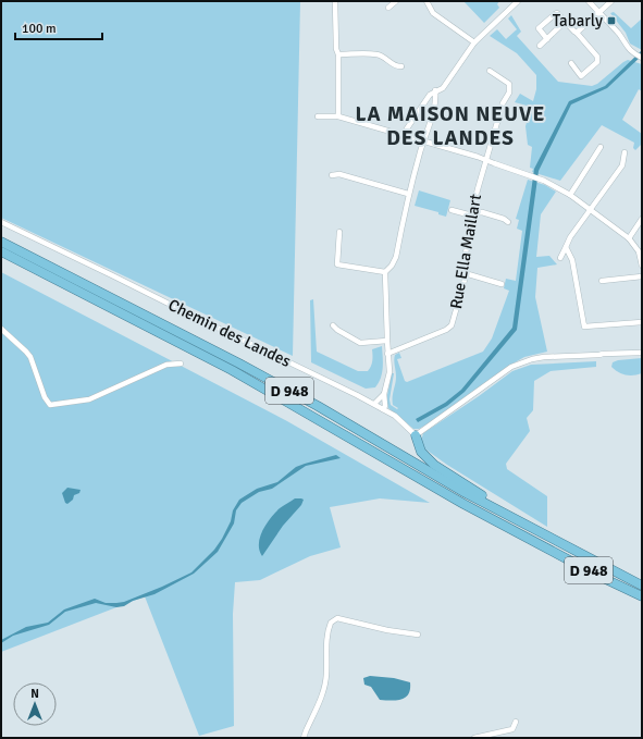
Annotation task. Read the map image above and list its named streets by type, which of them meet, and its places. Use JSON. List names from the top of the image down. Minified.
{"streets":{"highway":["D 948"],"street":["Rue Ella Maillart","Chemin des Landes"]},"districts":["LA MAISON NEUVE DES LANDES"],"places":{"transit":["Tabarly"]},"scale_bar":"100 m","north":"top"}
